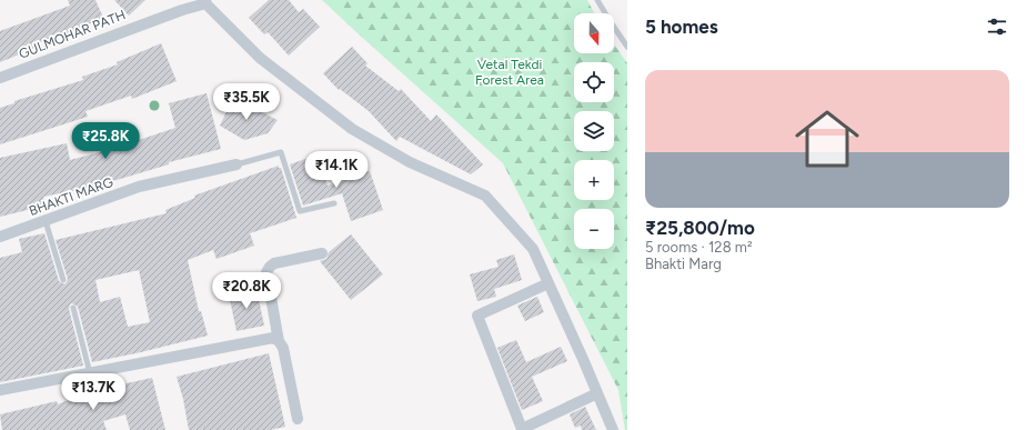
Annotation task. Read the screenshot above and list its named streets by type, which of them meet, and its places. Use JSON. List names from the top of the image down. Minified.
{"streets":{"street":["GULMOHAR PATH","BHAKTI MARG"]},"parks":["Vetal Tekdi Forest Area"],"north":"bottom","page":{"heading":"5 homes","map_buttons":["+","−"],"list":[{"name":"₹25,800/mo","note":"5 rooms · 128 m² · Bhakti Marg"}],"price":["₹35.5K","₹25.8K","₹14.1K","₹20.8K","₹13.7K"]}}
